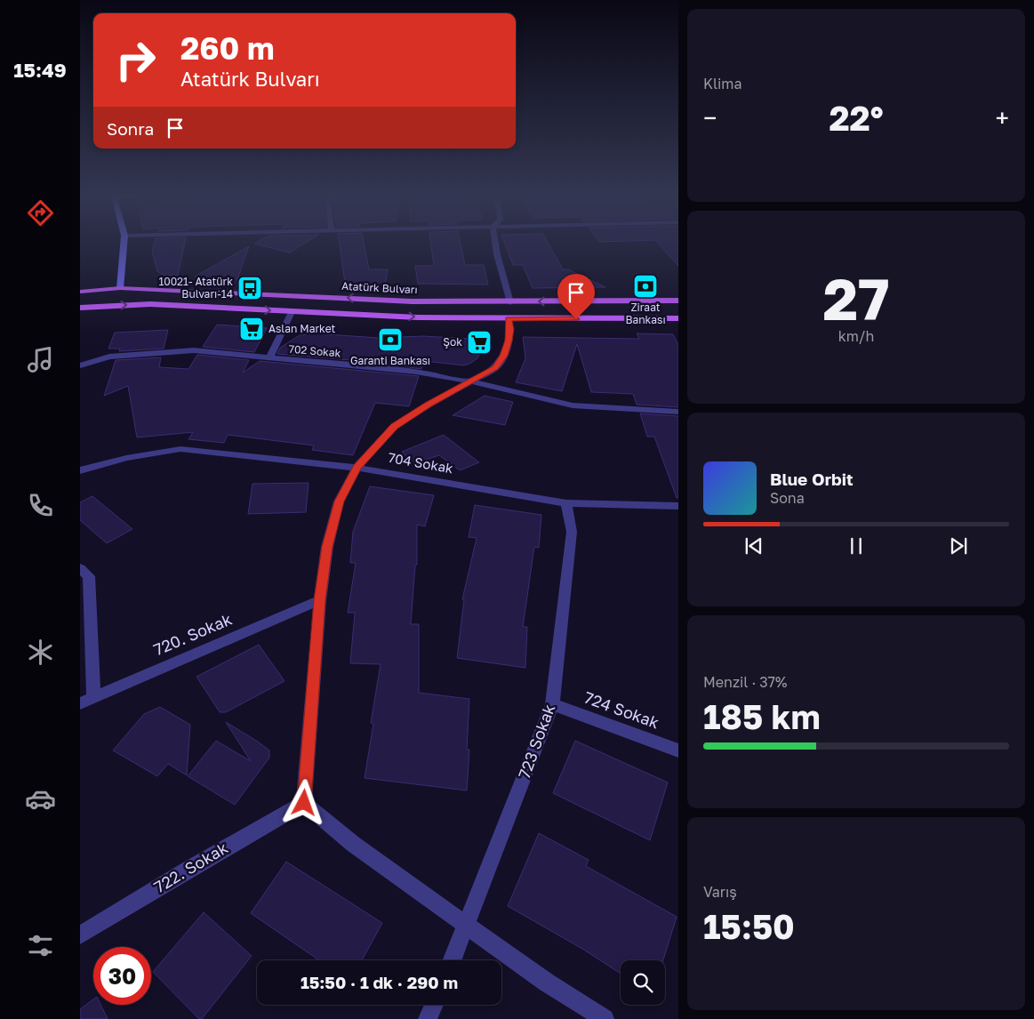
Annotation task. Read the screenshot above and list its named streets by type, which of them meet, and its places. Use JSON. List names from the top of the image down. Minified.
{"streets":{"main road":["Atatürk Bulvarı"],"street":["702 Sokak","704 Sokak","720. Sokak","724 Sokak","723 Sokak","722. Sokak"]},"crossings":[["704 Sokak","723 Sokak"],["724 Sokak","723 Sokak"]],"places":{"bank":["Ziraat Bankası","Garanti Bankası"],"bus stop":["10021- Atatürk Bulvarı-14"],"supermarket":["Aslan Market","Şok"]},"page":{"tabs":"15:49","tile":["Klima",["27","km/h"],["Menzil · 37%","185 km"],["Varış","15:50"]],"turn":["260 m","Atatürk Bulvarı"],"heat":["−","22°","+"],"then":"Sonra","song":["Blue Orbit","Sona"],"limit":"30","trip":"15:50 · 1 dk · 290 m"}}
